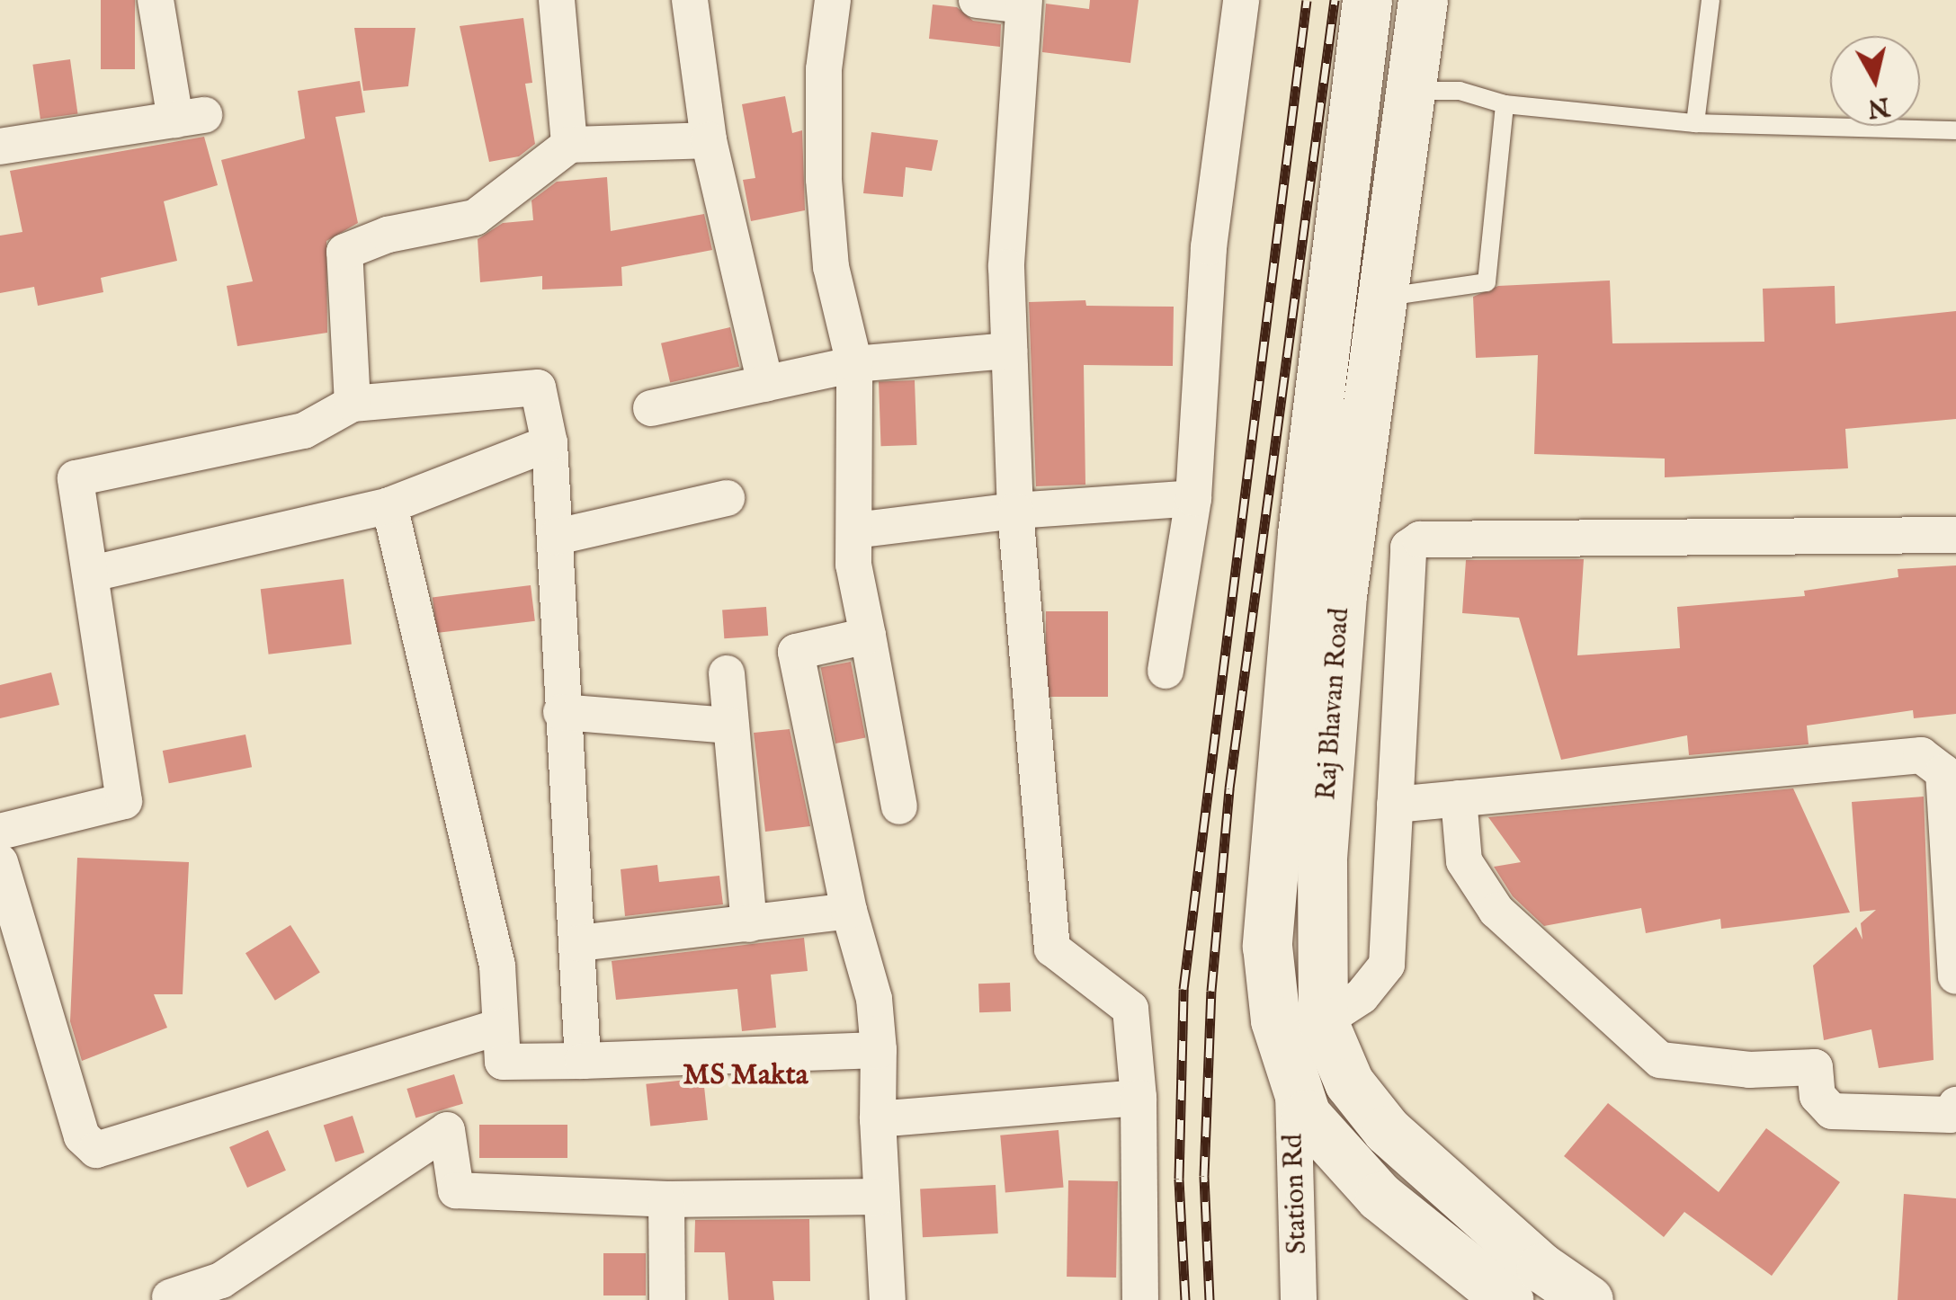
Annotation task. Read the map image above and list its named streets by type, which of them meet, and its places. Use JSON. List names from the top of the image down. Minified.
{"streets":{"main road":["Raj Bhavan Road"],"street":["Station Rd"]},"crossings":[["Raj Bhavan Road","Station Rd"]],"districts":["MS Makta"],"north":"bottom"}
